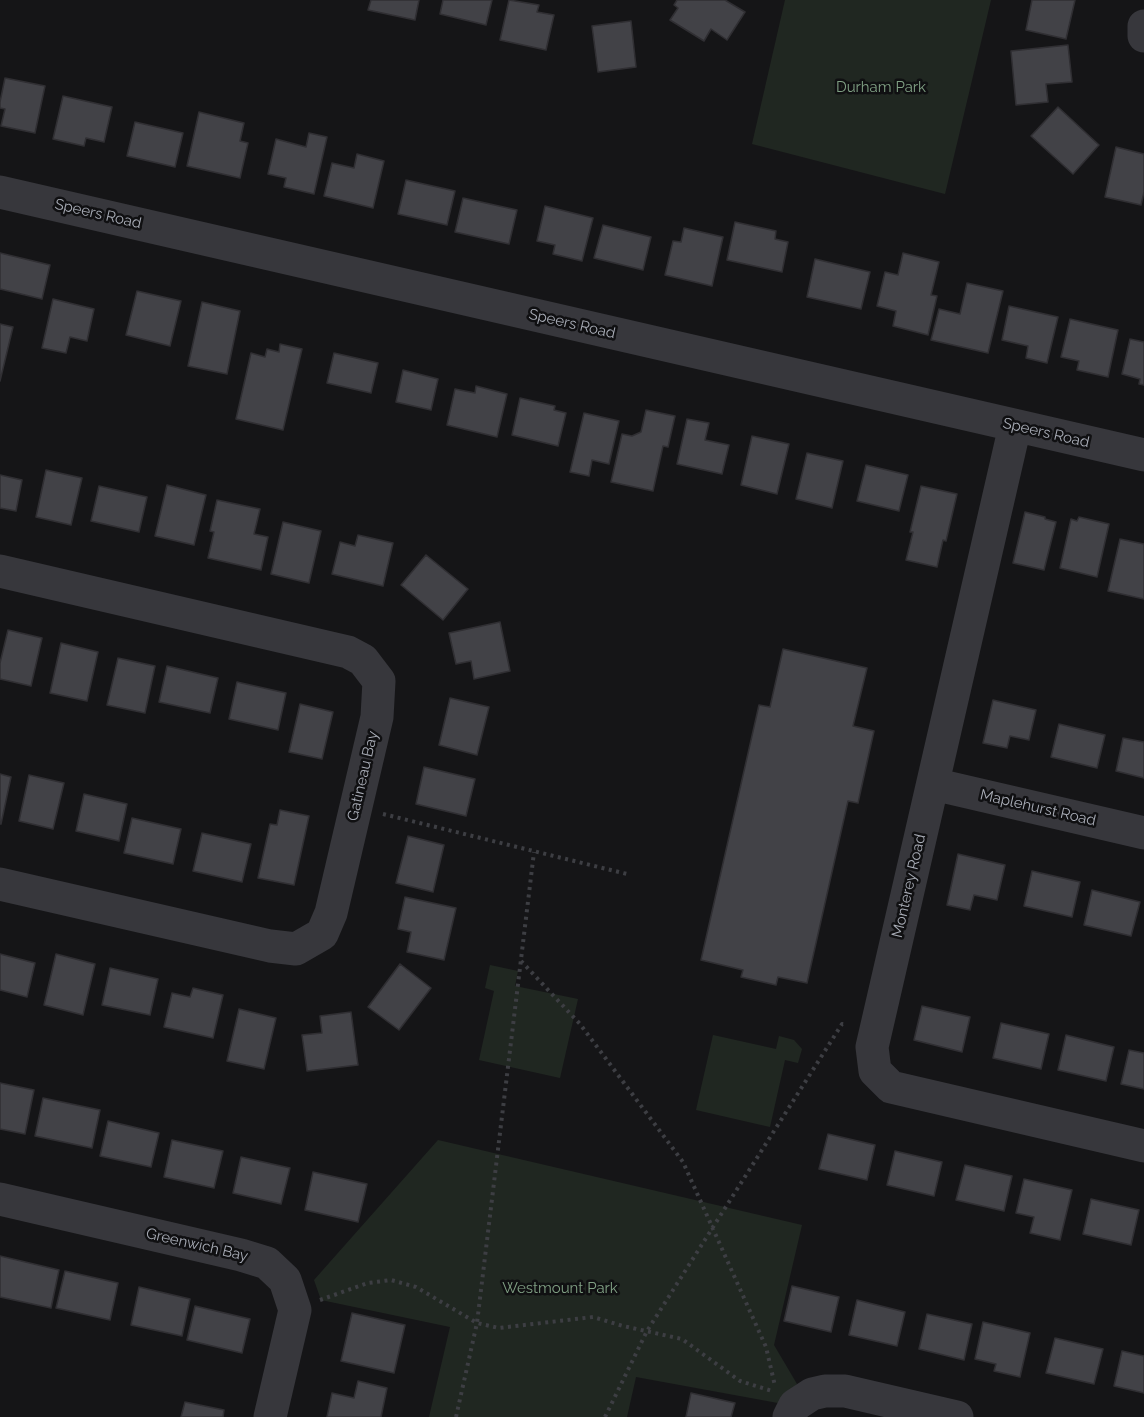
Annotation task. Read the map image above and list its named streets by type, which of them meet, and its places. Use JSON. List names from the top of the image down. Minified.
{"streets":{"street":["Speers Road","Gatineau Bay","Maplehurst Road","Monterey Road","Greenwich Bay"]},"crossings":[["Speers Road","Monterey Road"],["Maplehurst Road","Monterey Road"]],"parks":["Durham Park","Westmount Park"]}
